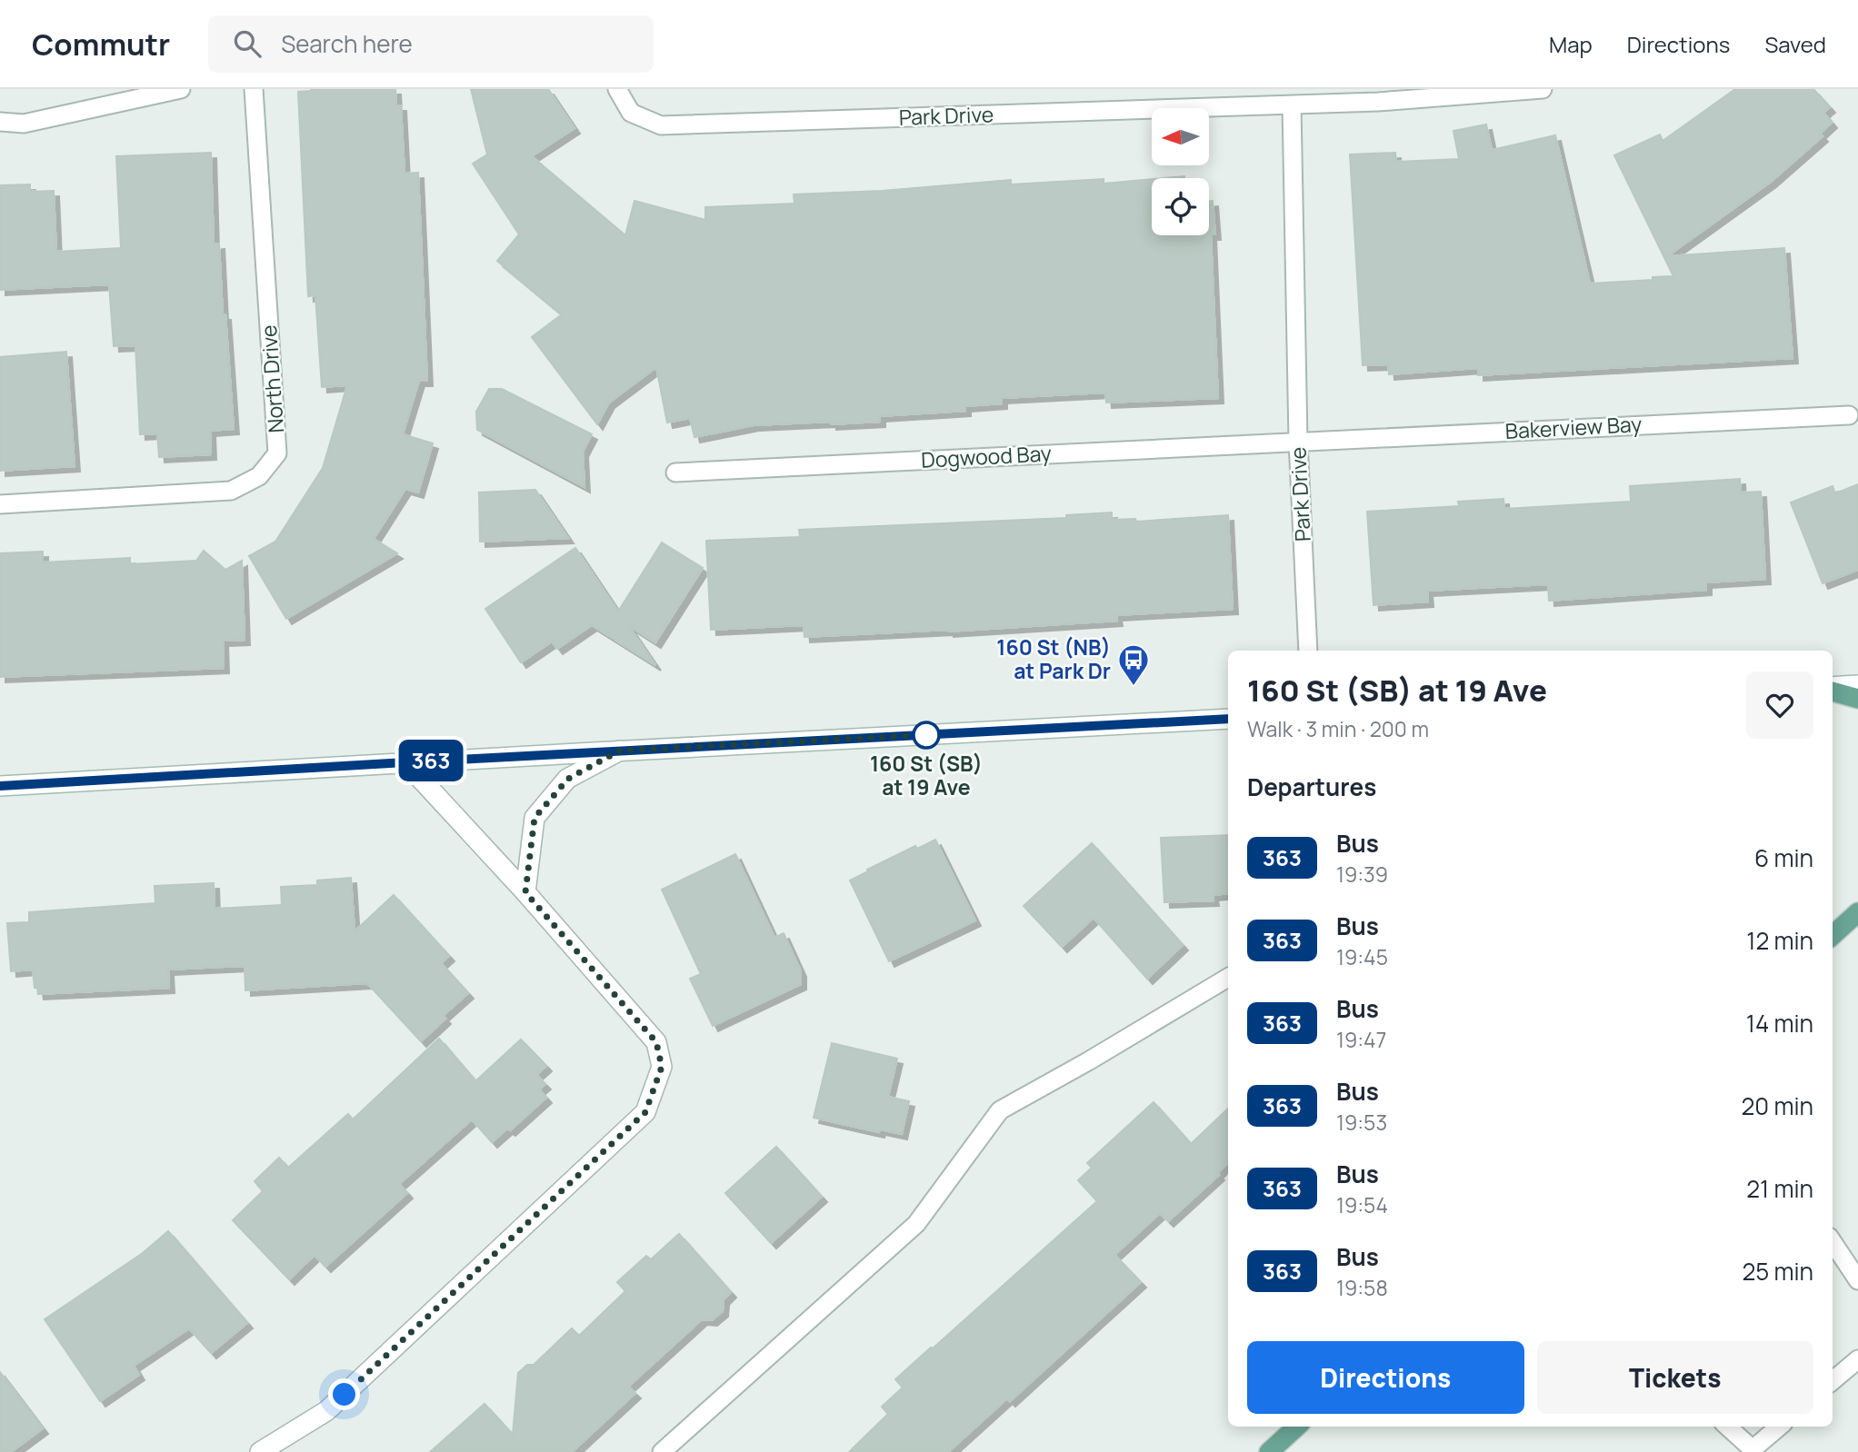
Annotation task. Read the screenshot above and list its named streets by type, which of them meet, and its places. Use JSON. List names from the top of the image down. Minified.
{"streets":{"lane":["Park Drive","North Drive","Bakerview Bay","Dogwood Bay"]},"crossings":[["Park Drive","Bakerview Bay"],["Park Drive","Dogwood Bay"],["Bakerview Bay","Dogwood Bay"]],"places":{"bus stop":["160 St (NB) at Park Dr"],"other":["160 St (SB) at 19 Ave"]},"lines":["bus line 363"],"north":"left","page":{"header":"Commutr","search":"Search here","nav":["Map","Directions","Saved"],"on_map":"363","heading":[["160 St (SB) at 19 Ave","Walk · 3 min · 200 m"],"Departures"],"list":[{"mark":"363","name":"Bus","note":"19:39","value":"6 min"},{"mark":"363","name":"Bus","note":"19:45","value":"12 min"},{"mark":"363","name":"Bus","note":"19:47","value":"14 min"},{"mark":"363","name":"Bus","note":"19:53","value":"20 min"},{"mark":"363","name":"Bus","note":"19:54","value":"21 min"},{"mark":"363","name":"Bus","note":"19:58","value":"25 min"}],"buttons":["Directions","Tickets"]}}
